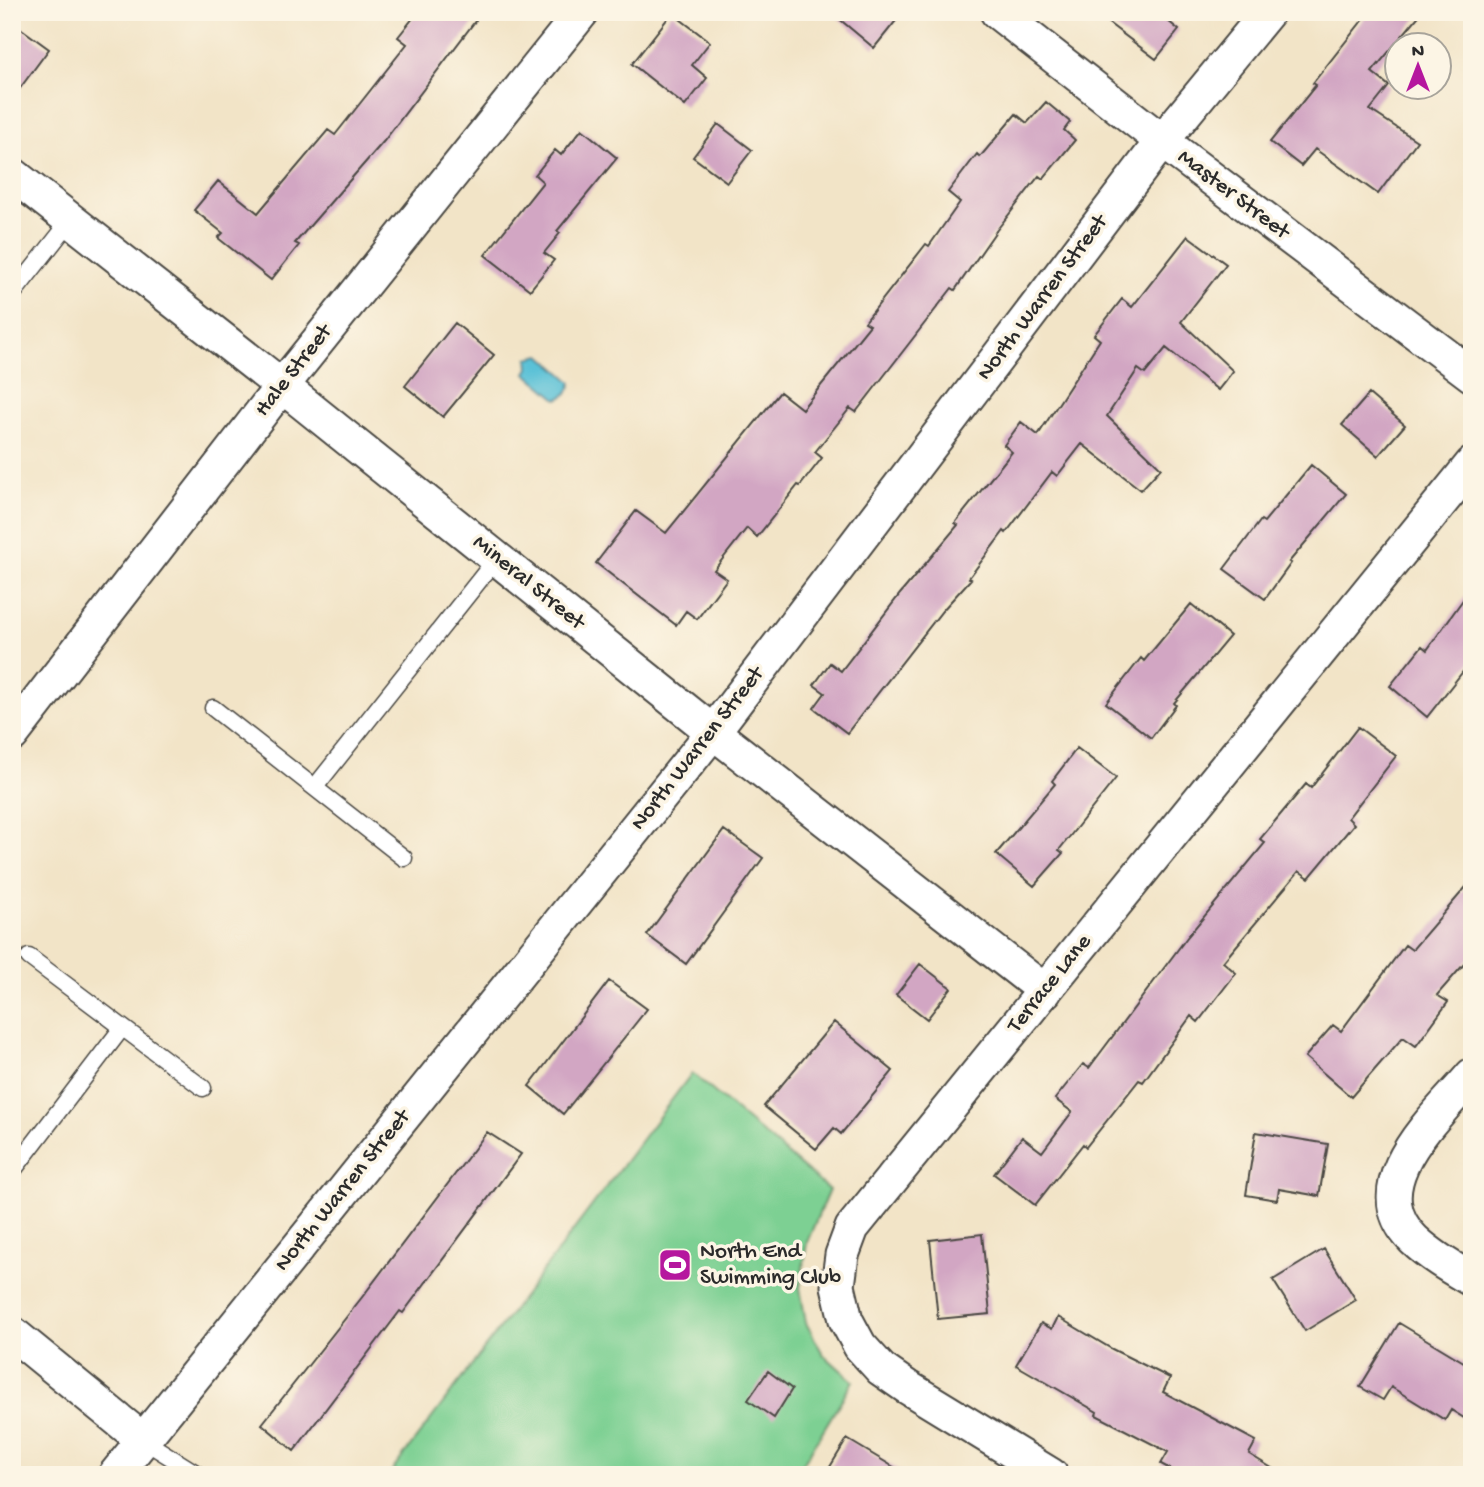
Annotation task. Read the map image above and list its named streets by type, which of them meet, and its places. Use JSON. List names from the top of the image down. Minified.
{"streets":{"street":["Master Street","North Warren Street","Hale Street","Mineral Street","Terrace Lane"]},"crossings":[["Master Street","North Warren Street"],["North Warren Street","Mineral Street"],["Hale Street","Mineral Street"],["Mineral Street","Terrace Lane"]],"places":{"sports":["North End Swimming Club"]},"north":"top"}
